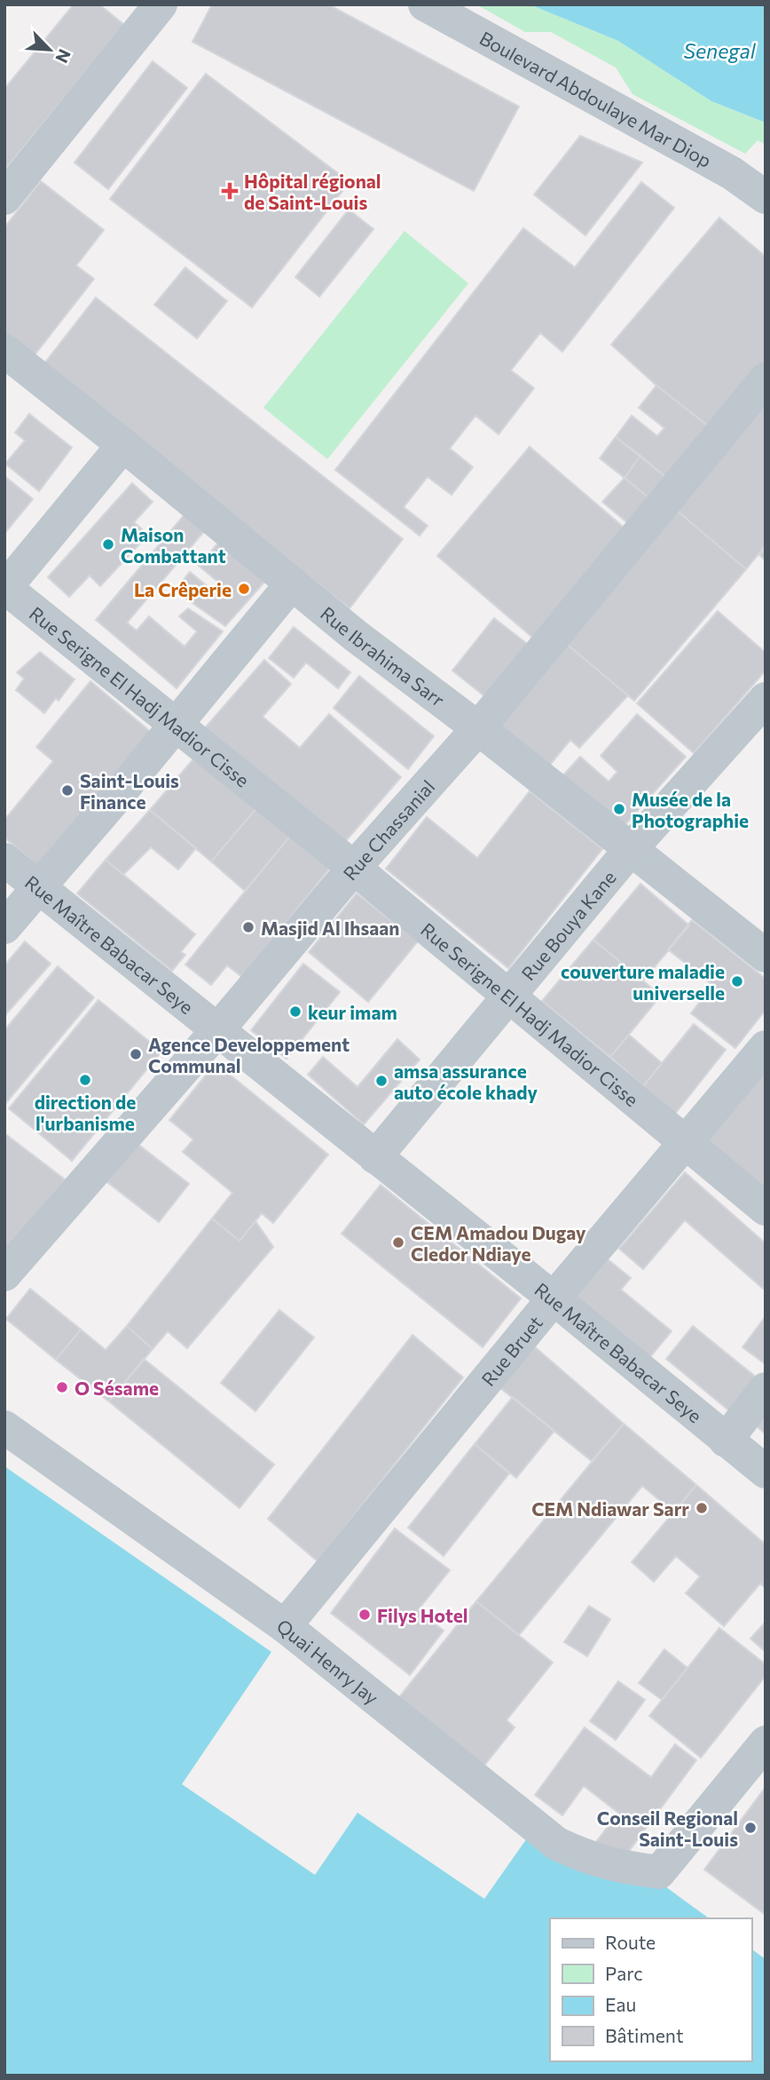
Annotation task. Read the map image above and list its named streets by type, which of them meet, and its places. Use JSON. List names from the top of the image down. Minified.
{"streets":{"street":["Boulevard Abdoulaye Mar Diop","Rue Ibrahima Sarr","Rue Serigne El Hadj Madior Cisse","Rue Chassanial","Rue Bouya Kane","Rue Maître Babacar Seye","Rue Bruet","Quai Henry Jay"]},"crossings":[["Rue Ibrahima Sarr","Rue Chassanial"],["Rue Ibrahima Sarr","Rue Bouya Kane"],["Rue Serigne El Hadj Madior Cisse","Rue Chassanial"],["Rue Serigne El Hadj Madior Cisse","Rue Bouya Kane"],["Rue Serigne El Hadj Madior Cisse","Rue Bruet"],["Rue Chassanial","Rue Maître Babacar Seye"],["Rue Bouya Kane","Rue Maître Babacar Seye"],["Rue Maître Babacar Seye","Rue Bruet"],["Rue Bruet","Quai Henry Jay"]],"water":["Senegal"],"places":{"health":["Hôpital régional de Saint-Louis"],"other":["Maison Combattant","La Crêperie","Saint-Louis Finance","Musée de la Photographie","Masjid Al Ihsaan","couverture maladie universelle","keur imam","Agence Developpement Communal","direction de l'urbanisme","amsa assurance auto école khady","CEM Amadou Dugay Cledor Ndiaye","O Sésame","CEM Ndiawar Sarr","Filys Hotel","Conseil Regional Saint-Louis"]},"legend":["Route","Parc","Eau","Bâtiment"],"north":"bottom right"}
